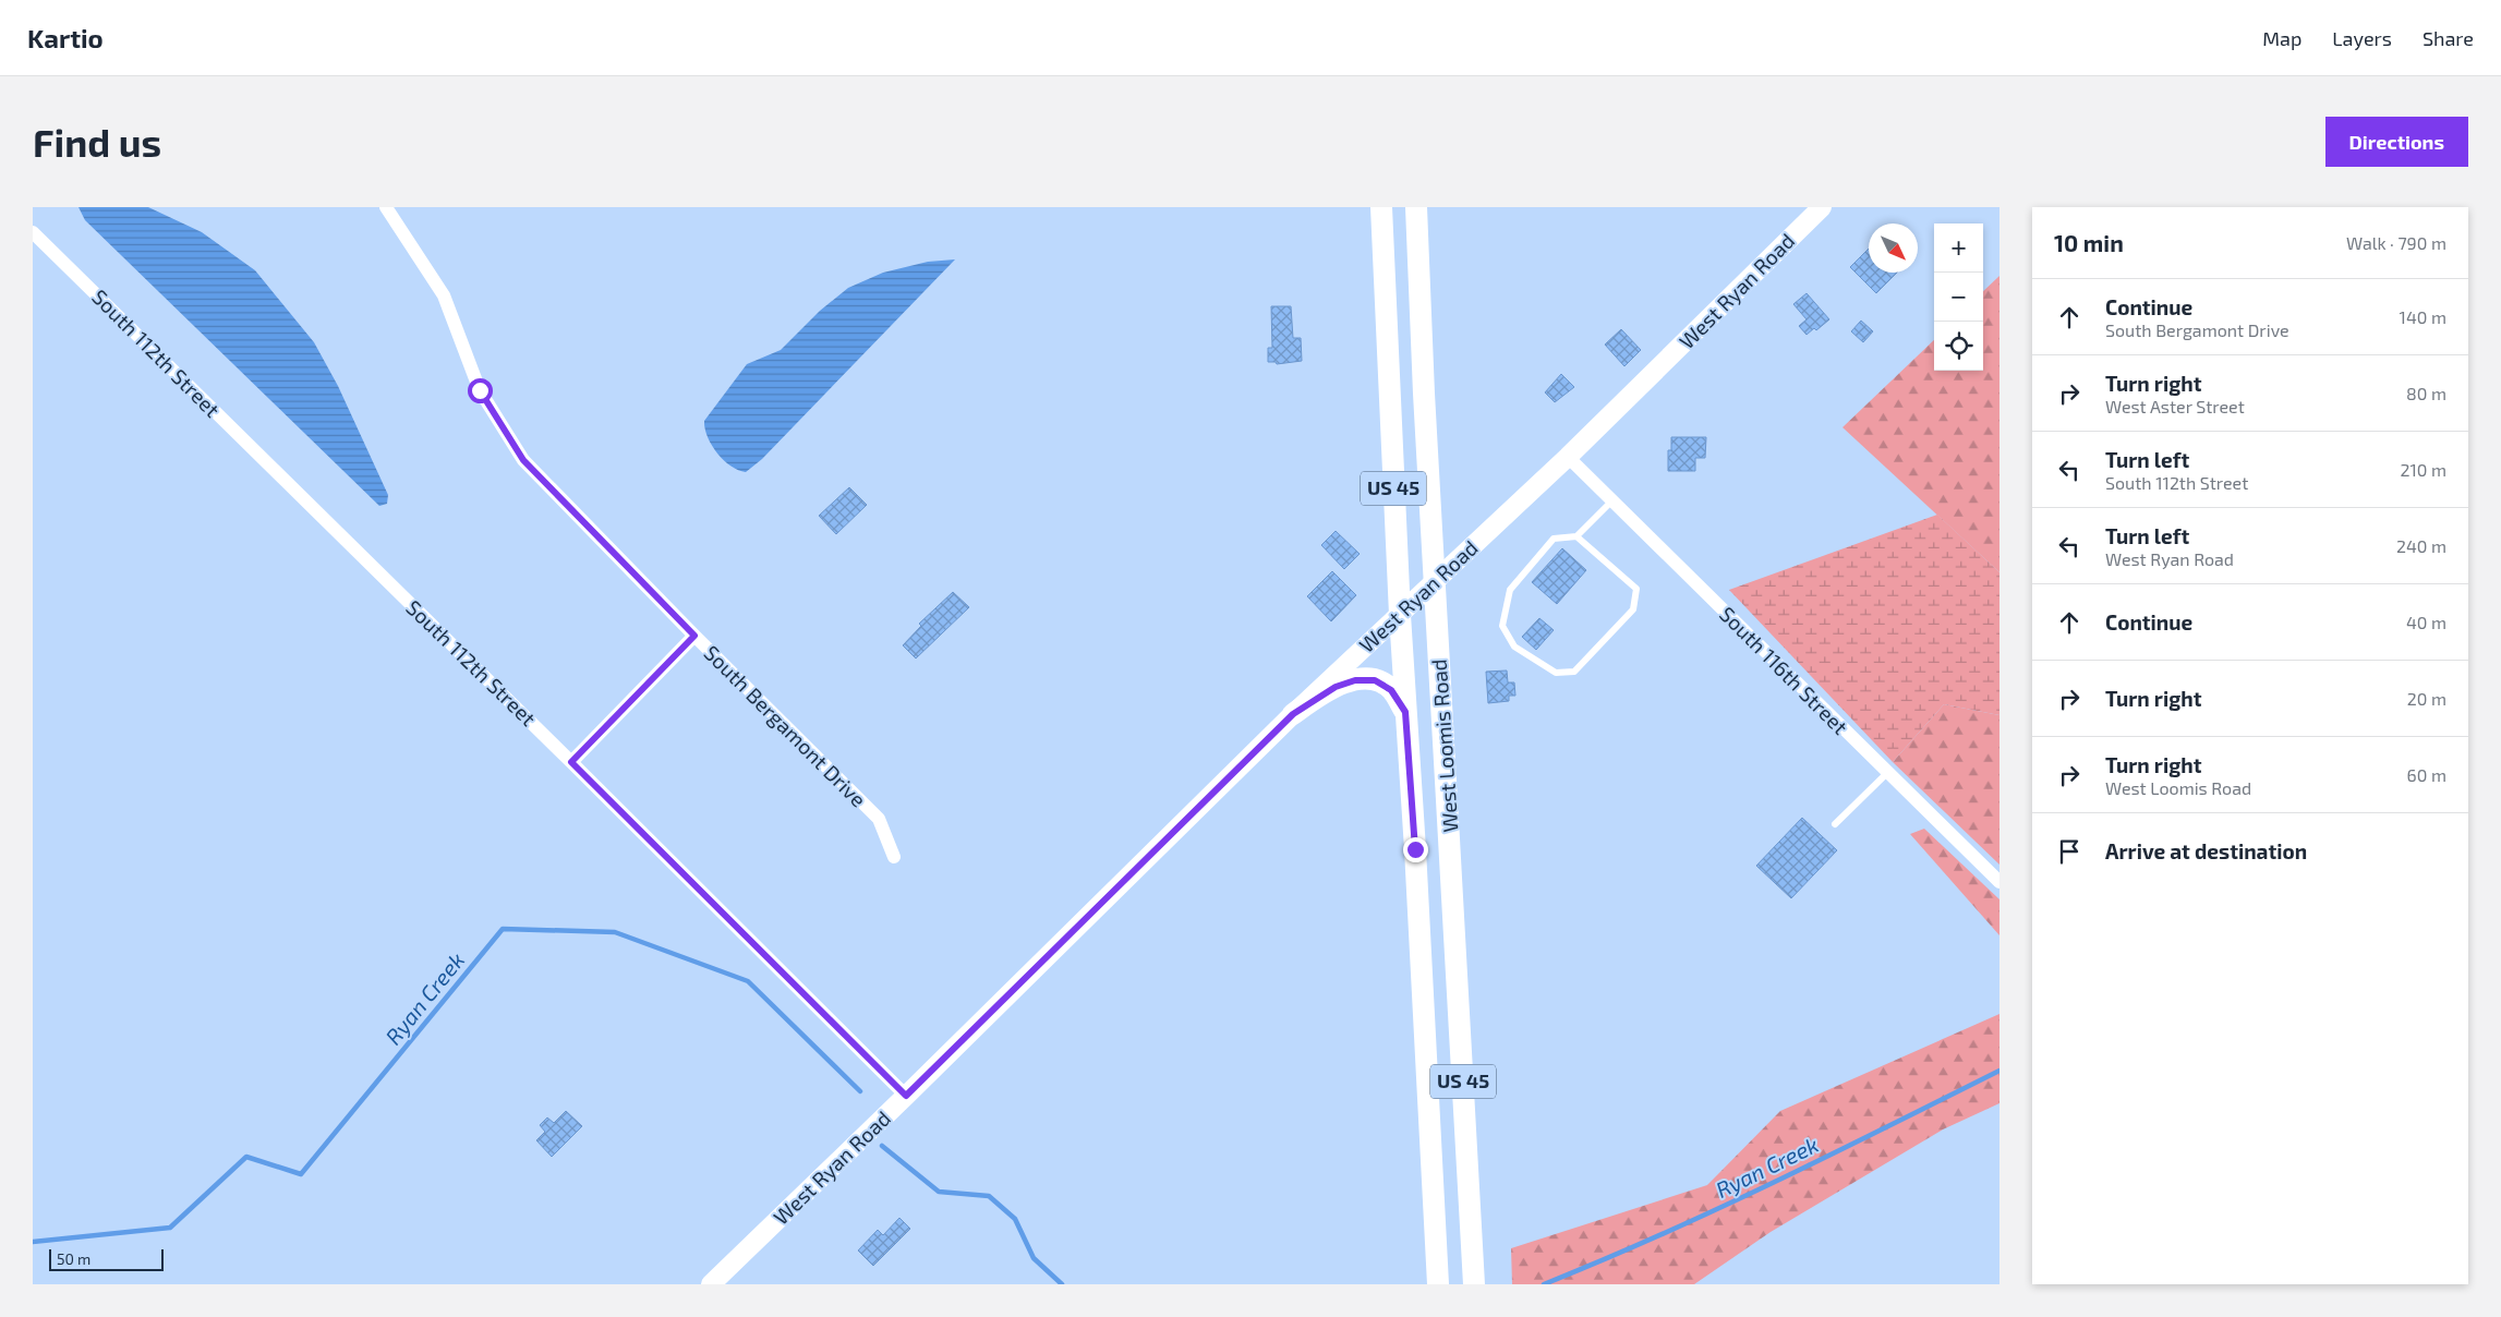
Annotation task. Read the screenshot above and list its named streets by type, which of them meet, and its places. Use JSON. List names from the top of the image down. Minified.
{"streets":{"main road":["US 45","West Loomis Road"],"street":["West Ryan Road","South 112th Street","South 116th Street","South Bergamont Drive"]},"crossings":[["West Ryan Road","South 112th Street"],["West Ryan Road","South 116th Street"],["West Ryan Road","West Loomis Road"]],"water":["Ryan Creek"],"scale_bar":"50 m","north":"bottom right","page":{"header":"Kartio","nav":["Map","Layers","Share"],"buttons":"Directions","title":"Find us","heading":["10 min","Walk · 790 m"],"map_buttons":["+","−"],"list":[["Continue","South Bergamont Drive","140 m"],["Turn right","West Aster Street","80 m"],["Turn left","South 112th Street","210 m"],["Turn left","West Ryan Road","240 m"],["Continue","40 m"],["Turn right","20 m"],["Turn right","West Loomis Road","60 m"],"Arrive at destination"],"scale":"50 m"}}
